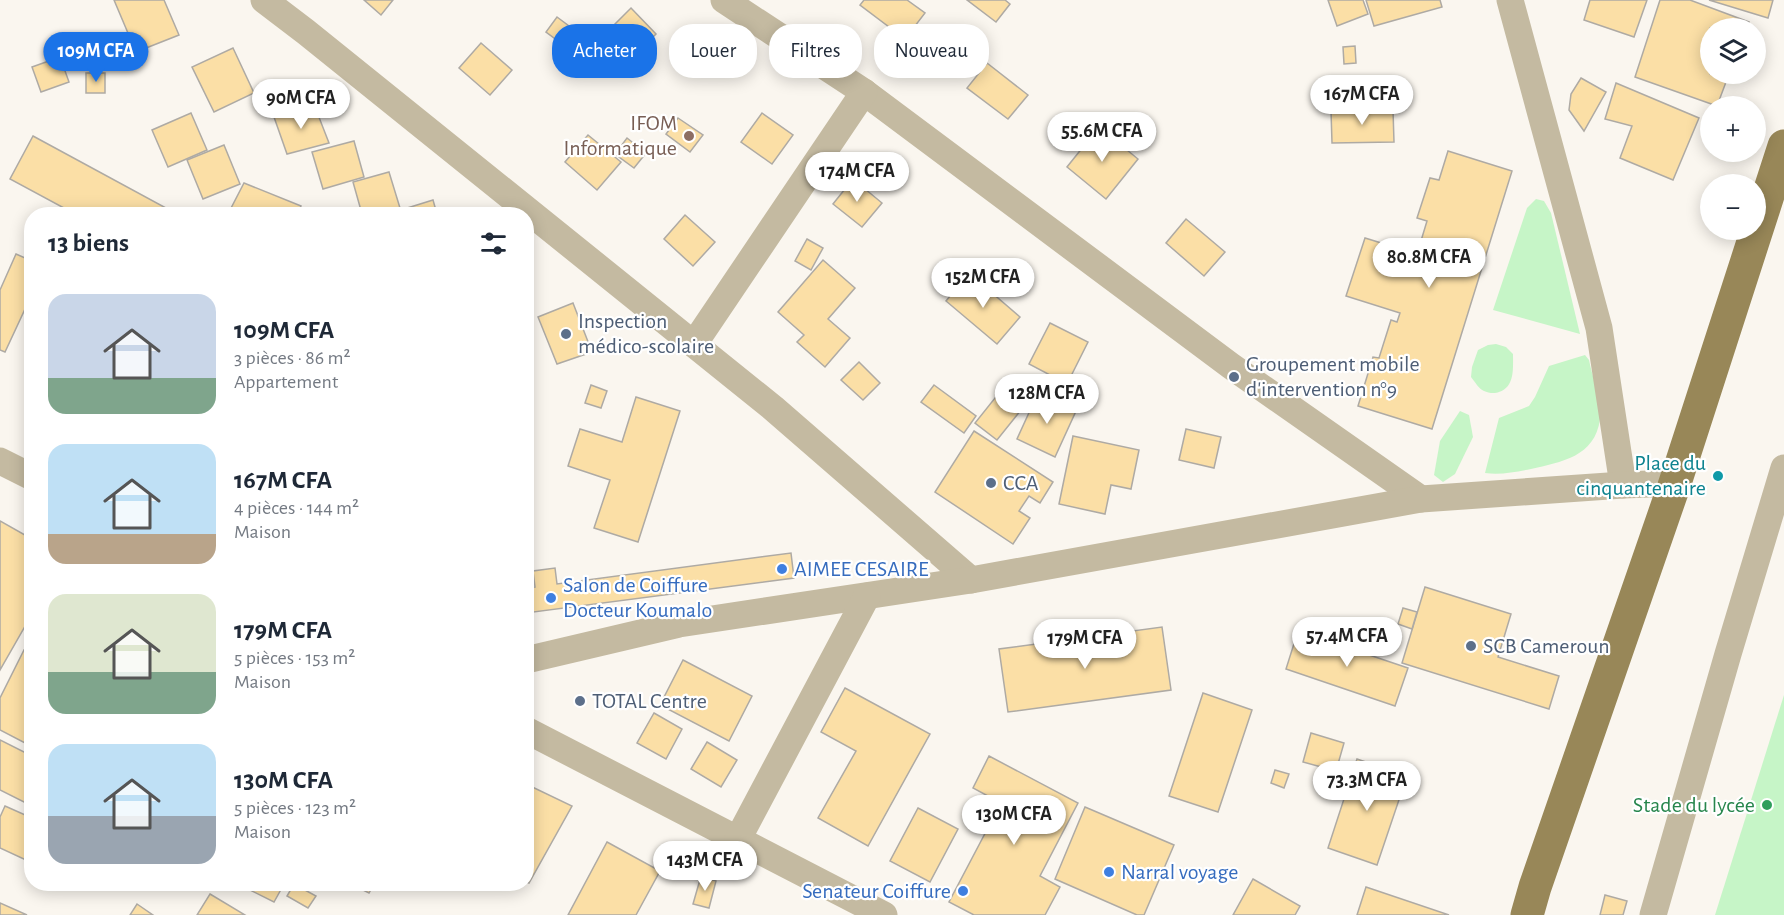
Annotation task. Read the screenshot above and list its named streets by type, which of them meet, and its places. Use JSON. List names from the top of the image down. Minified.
{"places":["IFOM Informatique","Inspection médico-scolaire","Groupement mobile d'intervention n°9","Place du cinquantenaire","CCA","AIMEE CESAIRE","Salon de Coiffure Docteur Koumalo","SCB Cameroun","TOTAL Centre","Stade du lycée","Narral voyage","Senateur Coiffure"],"page":{"map_buttons":["+","−"],"chip":["Acheter","Louer","Filtres","Nouveau"],"price":["109M CFA","167M CFA","90M CFA","55.6M CFA","174M CFA","80.8M CFA","152M CFA","128M CFA","57.4M CFA","179M CFA","73.3M CFA","130M CFA","143M CFA"],"heading":"13 biens","list":[{"name":"109M CFA","note":"3 pièces · 86 m² · Appartement"},{"name":"167M CFA","note":"4 pièces · 144 m² · Maison"},{"name":"179M CFA","note":"5 pièces · 153 m² · Maison"},{"name":"130M CFA","note":"5 pièces · 123 m² · Maison"}]}}
